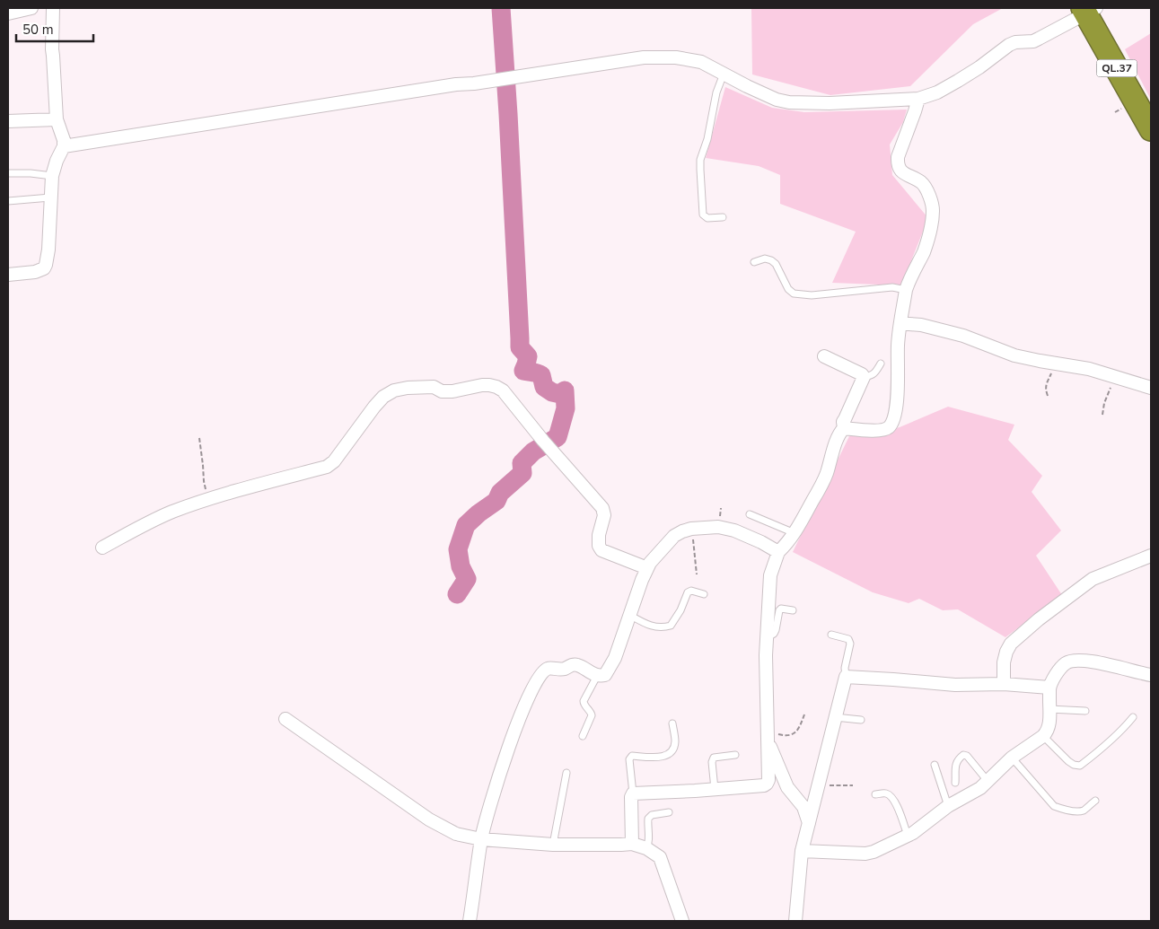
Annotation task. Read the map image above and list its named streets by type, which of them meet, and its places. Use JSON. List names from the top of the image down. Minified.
{"streets":{"highway":["QL.37"]},"scale_bar":"50 m"}
